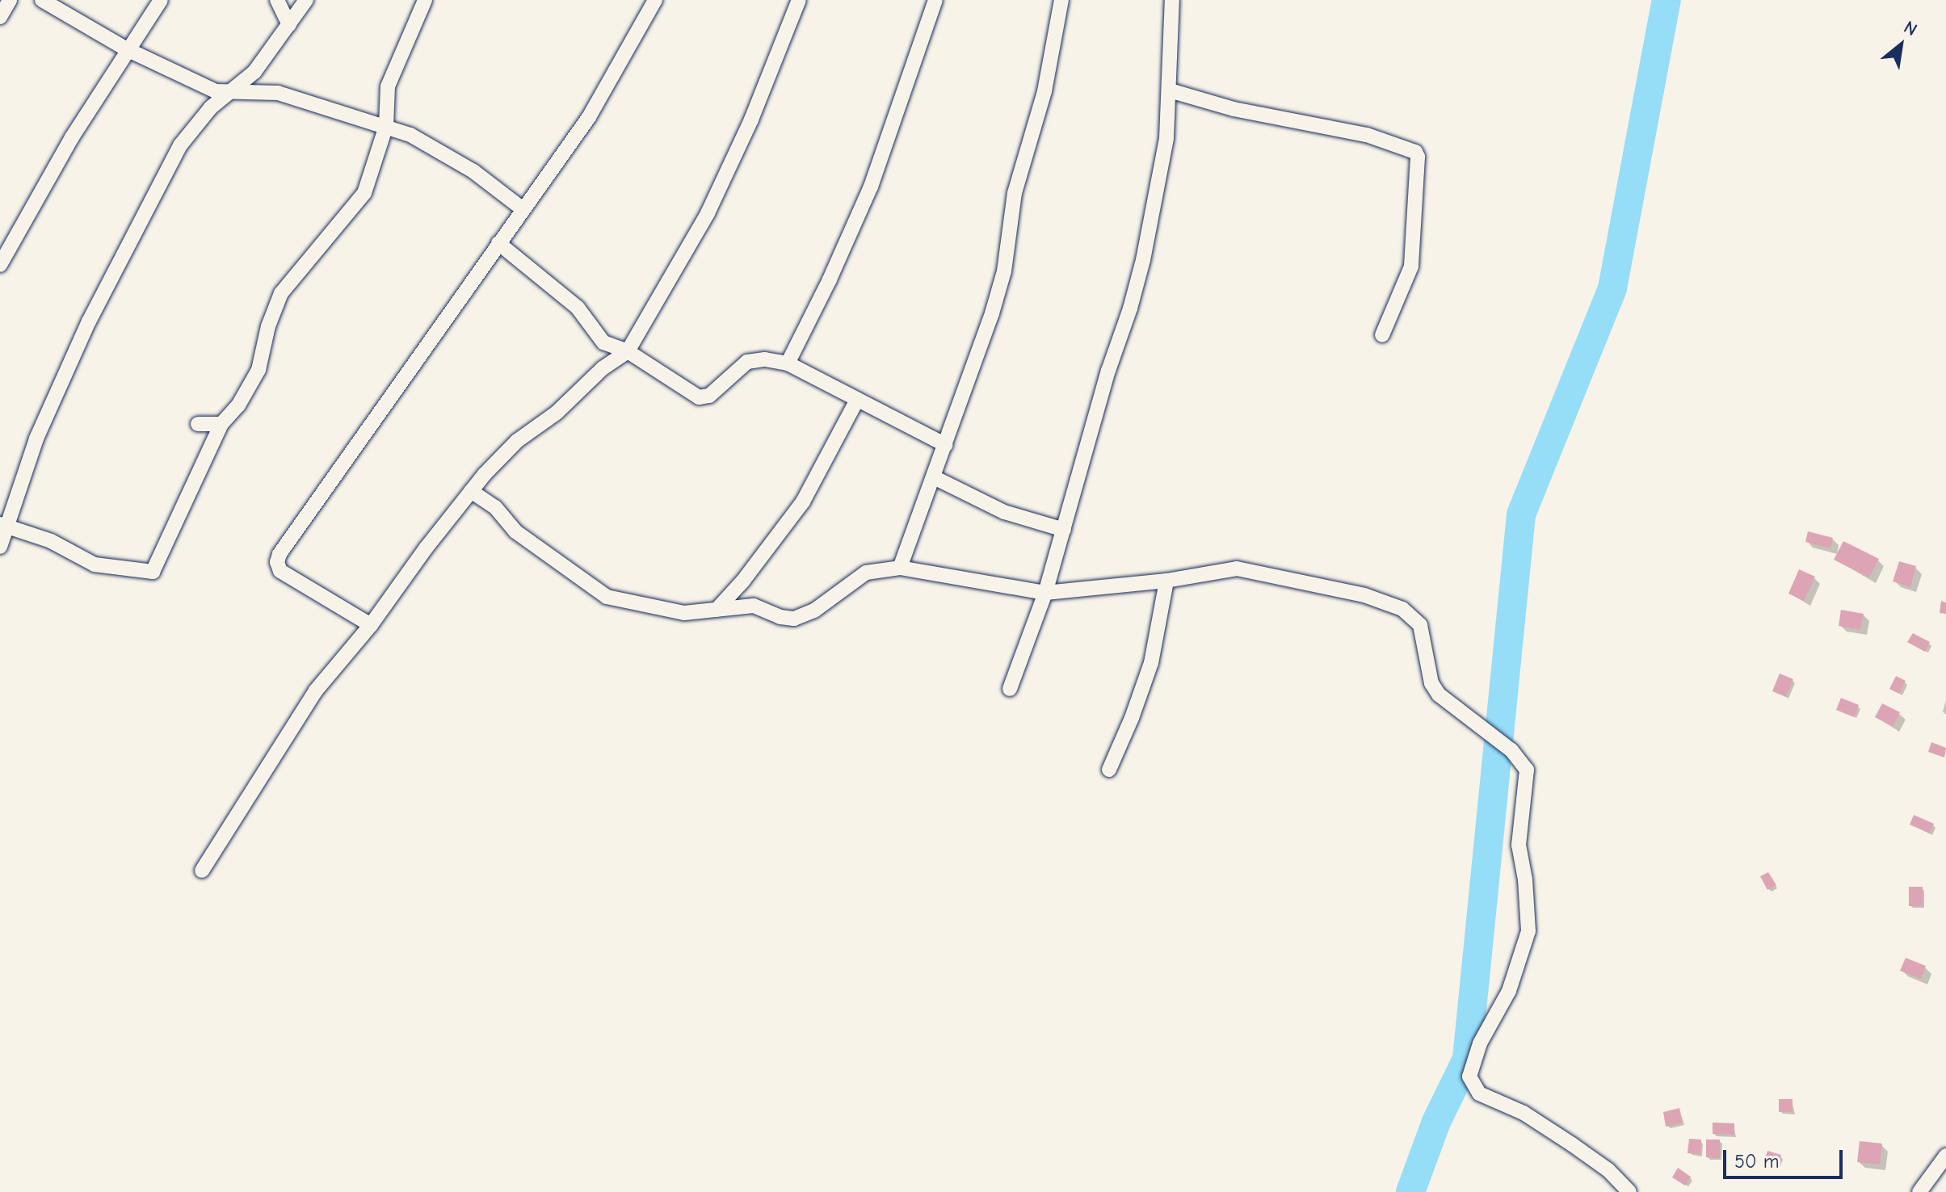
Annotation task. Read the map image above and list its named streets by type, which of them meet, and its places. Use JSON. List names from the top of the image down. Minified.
{"scale_bar":"50 m","north":"top right"}
